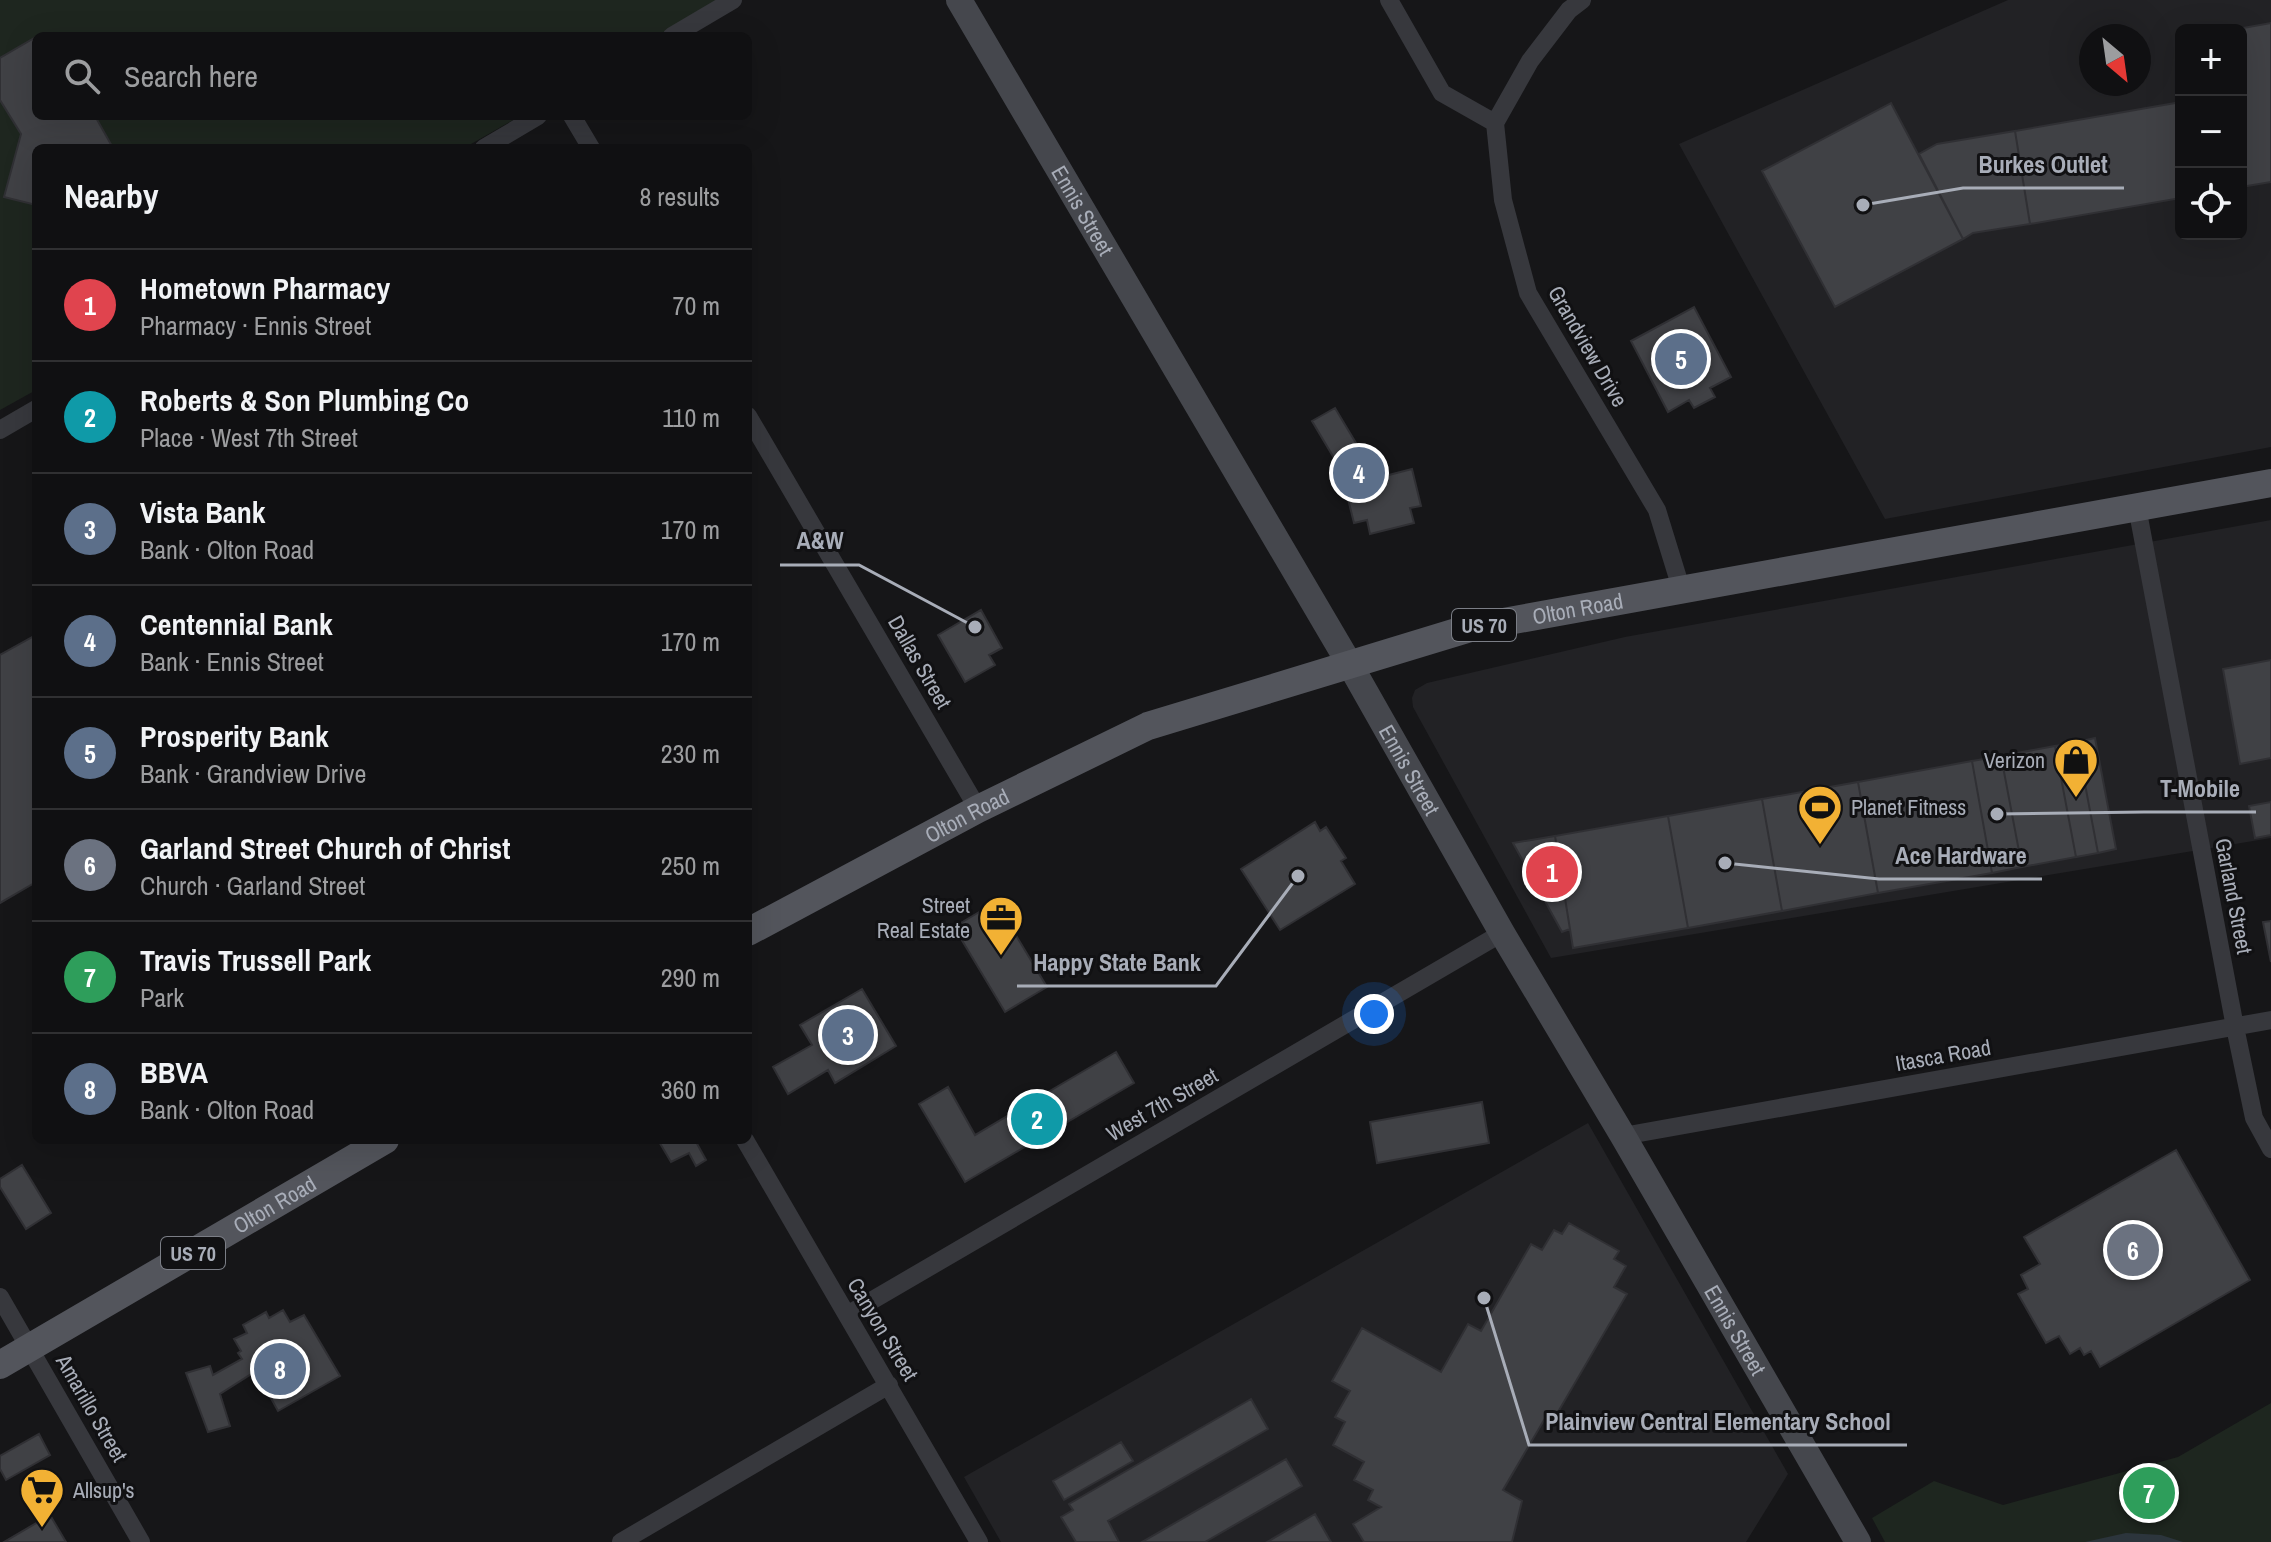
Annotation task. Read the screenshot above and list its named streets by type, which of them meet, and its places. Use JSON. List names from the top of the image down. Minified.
{"streets":{"main road":["Ennis Street","Olton Road","US 70"],"street":["Grandview Drive","Dallas Street","Garland Street","Itasca Road","West 7th Street","Canyon Street","Amarillo Street"]},"crossings":[["Ennis Street","Olton Road"],["Ennis Street","Itasca Road"],["Ennis Street","West 7th Street"],["Grandview Drive","Olton Road"],["Olton Road","Dallas Street"],["Olton Road","Garland Street"],["Olton Road","Amarillo Street"],["Garland Street","Itasca Road"],["West 7th Street","Canyon Street"]],"places":{"other":["Burkes Outlet","A&W","T-Mobile","Ace Hardware","Happy State Bank","Plainview Central Elementary School"],"shop":["Verizon"],"sports":["Planet Fitness"],"office":["Street Real Estate"],"supermarket":["Allsup's"]},"north":"bottom right","page":{"map_buttons":["+","−"],"search":"Search here","heading":["Nearby","8 results"],"list":[{"mark":"1","name":"Hometown Pharmacy","note":"Pharmacy · Ennis Street","value":"70 m"},{"mark":"2","name":"Roberts & Son Plumbing Co","note":"Place · West 7th Street","value":"110 m"},{"mark":"3","name":"Vista Bank","note":"Bank · Olton Road","value":"170 m"},{"mark":"4","name":"Centennial Bank","note":"Bank · Ennis Street","value":"170 m"},{"mark":"5","name":"Prosperity Bank","note":"Bank · Grandview Drive","value":"230 m"},{"mark":"6","name":"Garland Street Church of Christ","note":"Church · Garland Street","value":"250 m"},{"mark":"7","name":"Travis Trussell Park","note":"Park","value":"290 m"},{"mark":"8","name":"BBVA","note":"Bank · Olton Road","value":"360 m"}],"pins":["5","4","1","3","2","6","8","7"]}}
